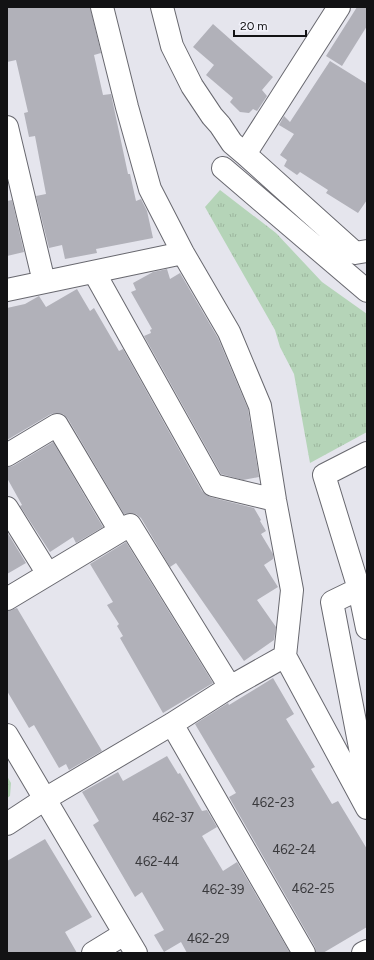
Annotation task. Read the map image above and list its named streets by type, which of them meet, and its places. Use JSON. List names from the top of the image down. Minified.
{"house_numbers":["462-23","462-37","462-24","462-44","462-25","462-39","462-29"],"scale_bar":"20 m"}
